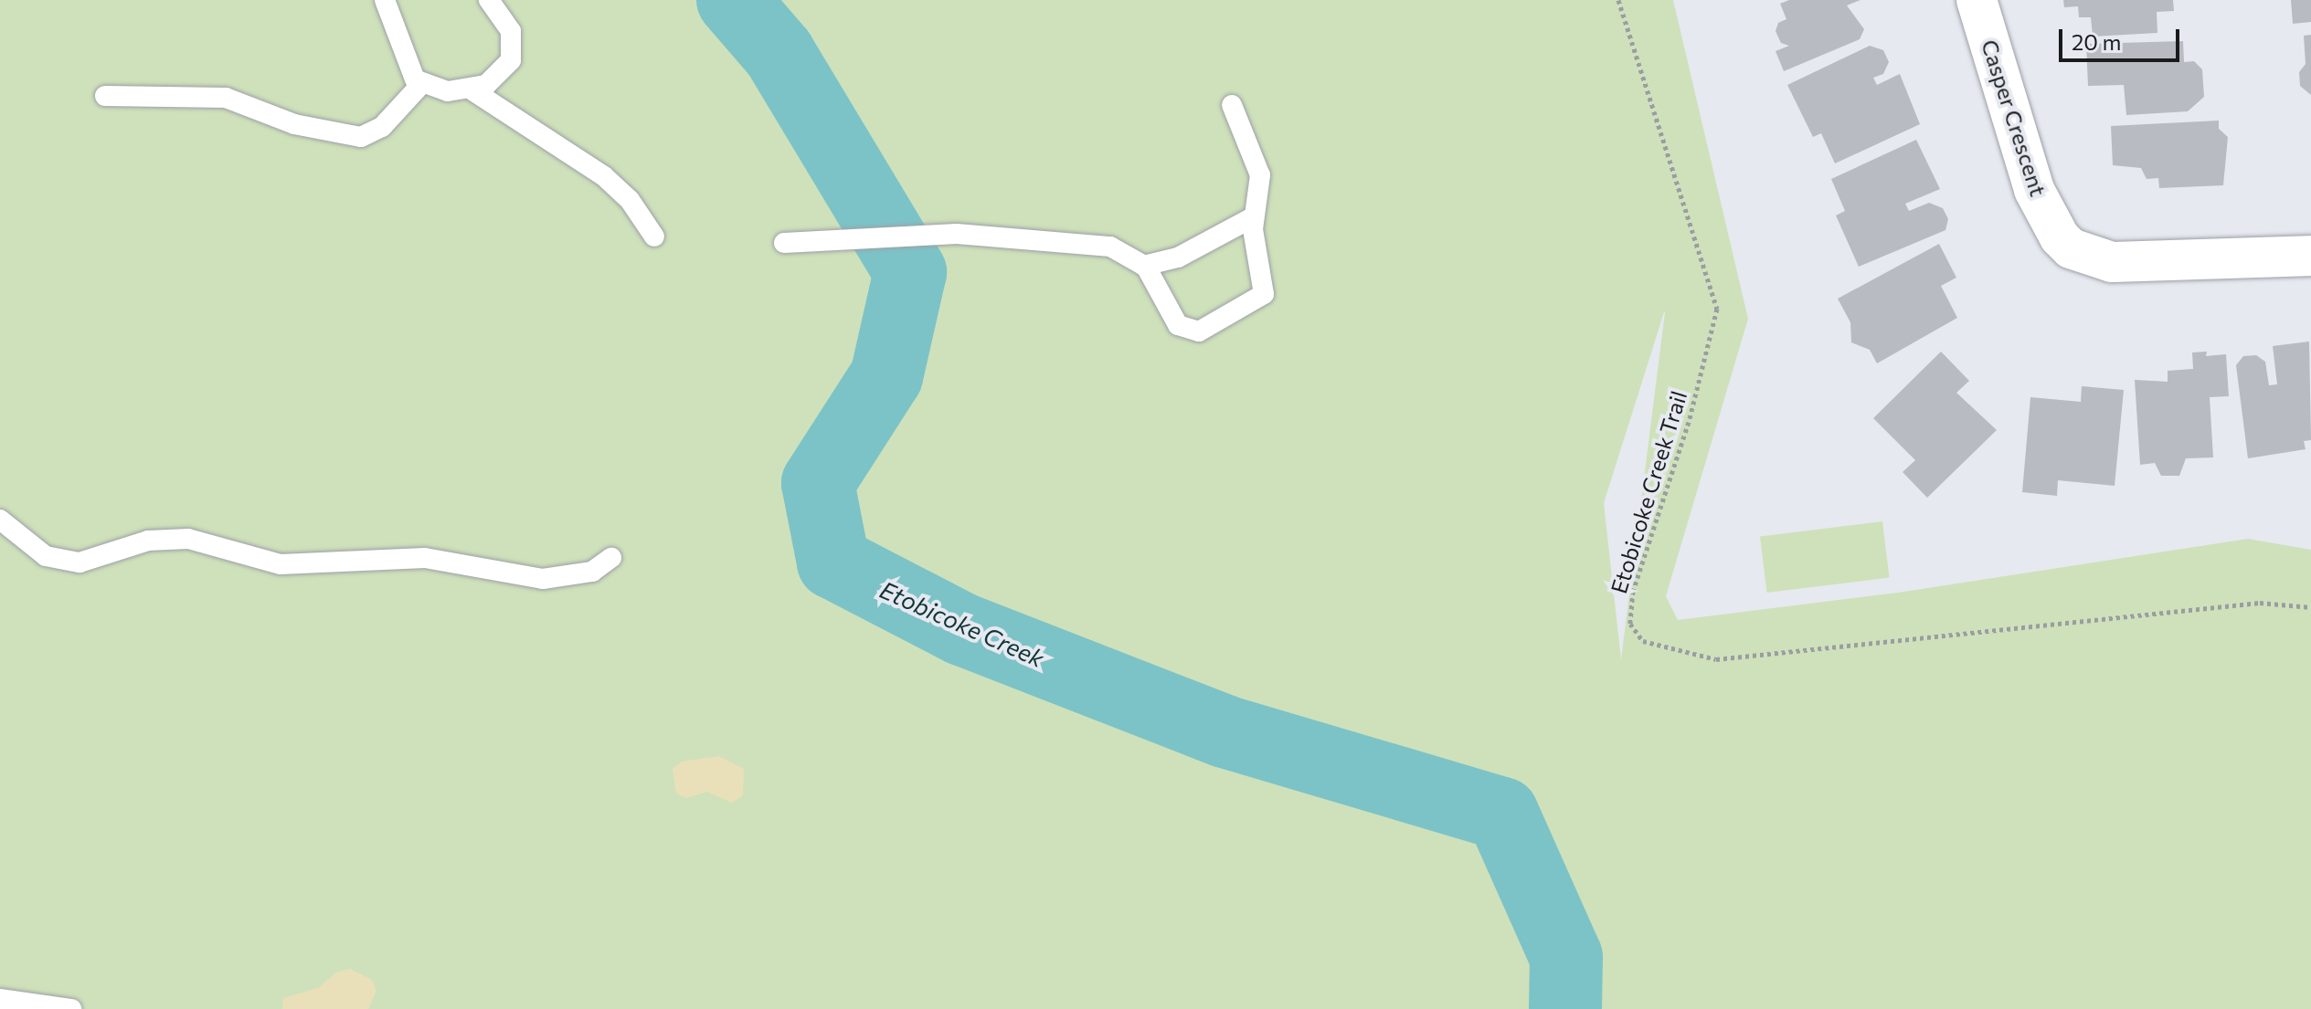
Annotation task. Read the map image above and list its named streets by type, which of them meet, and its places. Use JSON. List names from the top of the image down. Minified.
{"streets":{"street":["Casper Crescent"],"path":["Etobicoke Creek Trail"]},"water":["Etobicoke Creek"],"scale_bar":"20 m"}
